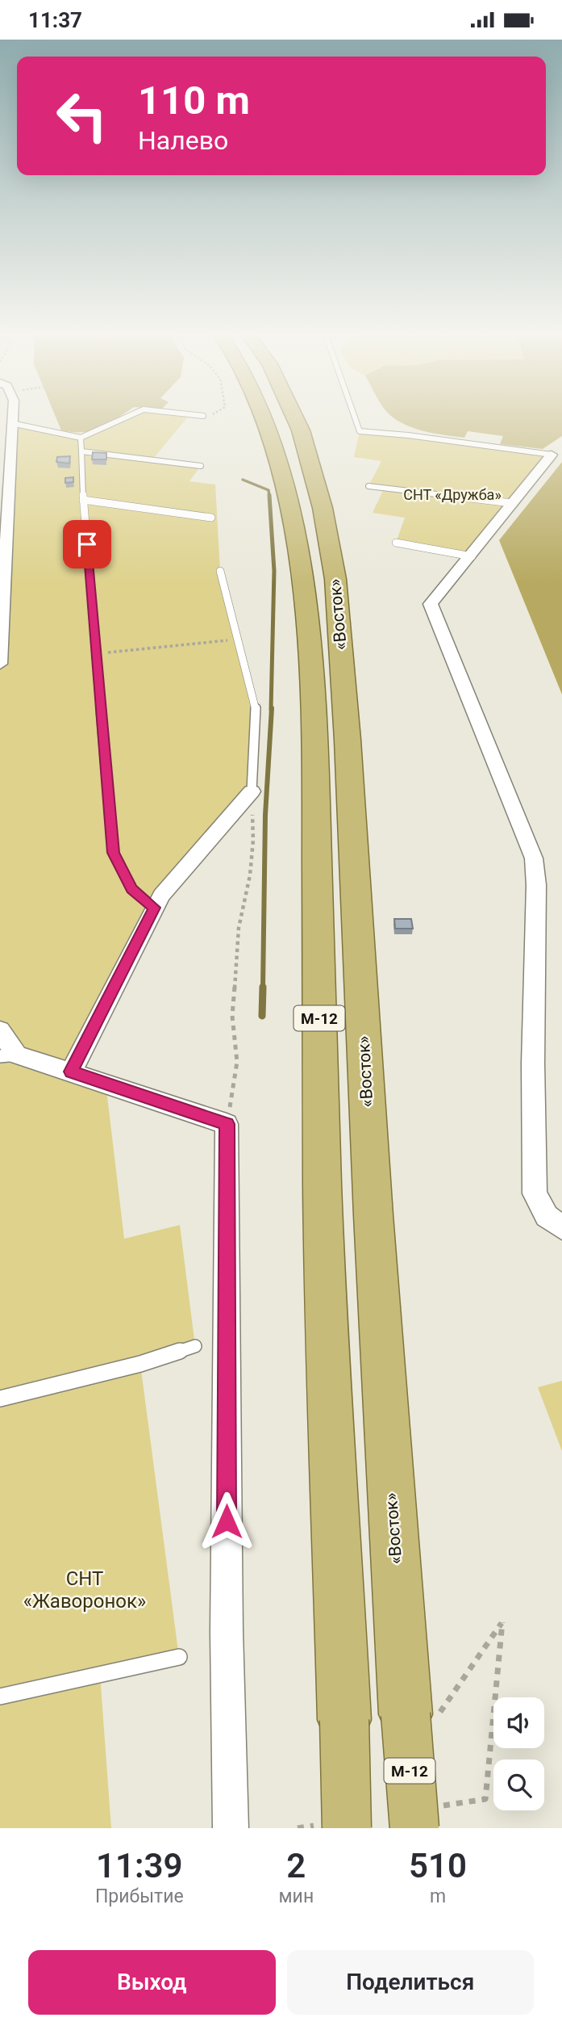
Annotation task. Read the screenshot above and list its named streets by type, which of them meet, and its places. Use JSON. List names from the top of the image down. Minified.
{"streets":{"highway":["«Восток»","М-12"]},"parks":["СНТ «Дружба»","СНТ «Жаворонок»"],"page":{"status":"11:37","turn":["110 m","Налево"],"eta":["11:39","Прибытие","2","мин","510","m"],"buttons":["Выход","Поделиться"]}}
